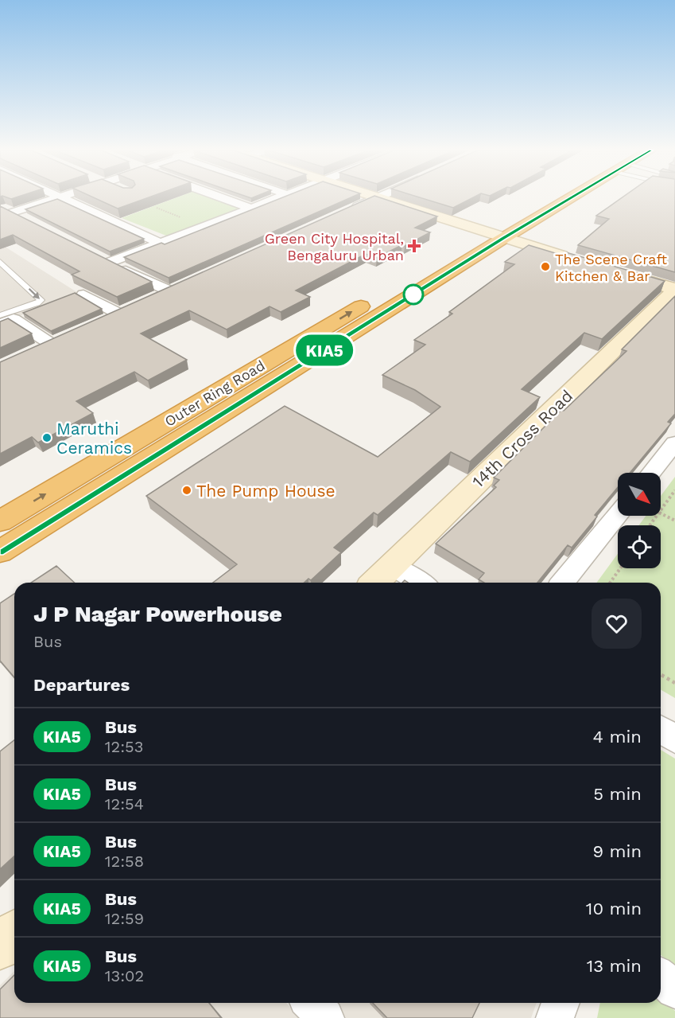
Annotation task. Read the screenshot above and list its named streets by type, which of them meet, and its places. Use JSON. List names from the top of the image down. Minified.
{"streets":{"highway":["Outer Ring Road"],"street":["14th Cross Road"]},"places":{"health":["Green City Hospital, Bengaluru Urban"],"other":["The Scene Craft Kitchen & Bar","Maruthi Ceramics","The Pump House"]},"lines":["bus line KIA5"],"north":"bottom right","page":{"on_map":"KIA5","heading":[["J P Nagar Powerhouse","Bus"],"Departures"],"list":[{"mark":"KIA5","name":"Bus","note":"12:53","value":"4 min"},{"mark":"KIA5","name":"Bus","note":"12:54","value":"5 min"},{"mark":"KIA5","name":"Bus","note":"12:58","value":"9 min"},{"mark":"KIA5","name":"Bus","note":"12:59","value":"10 min"},{"mark":"KIA5","name":"Bus","note":"13:02","value":"13 min"}]}}
